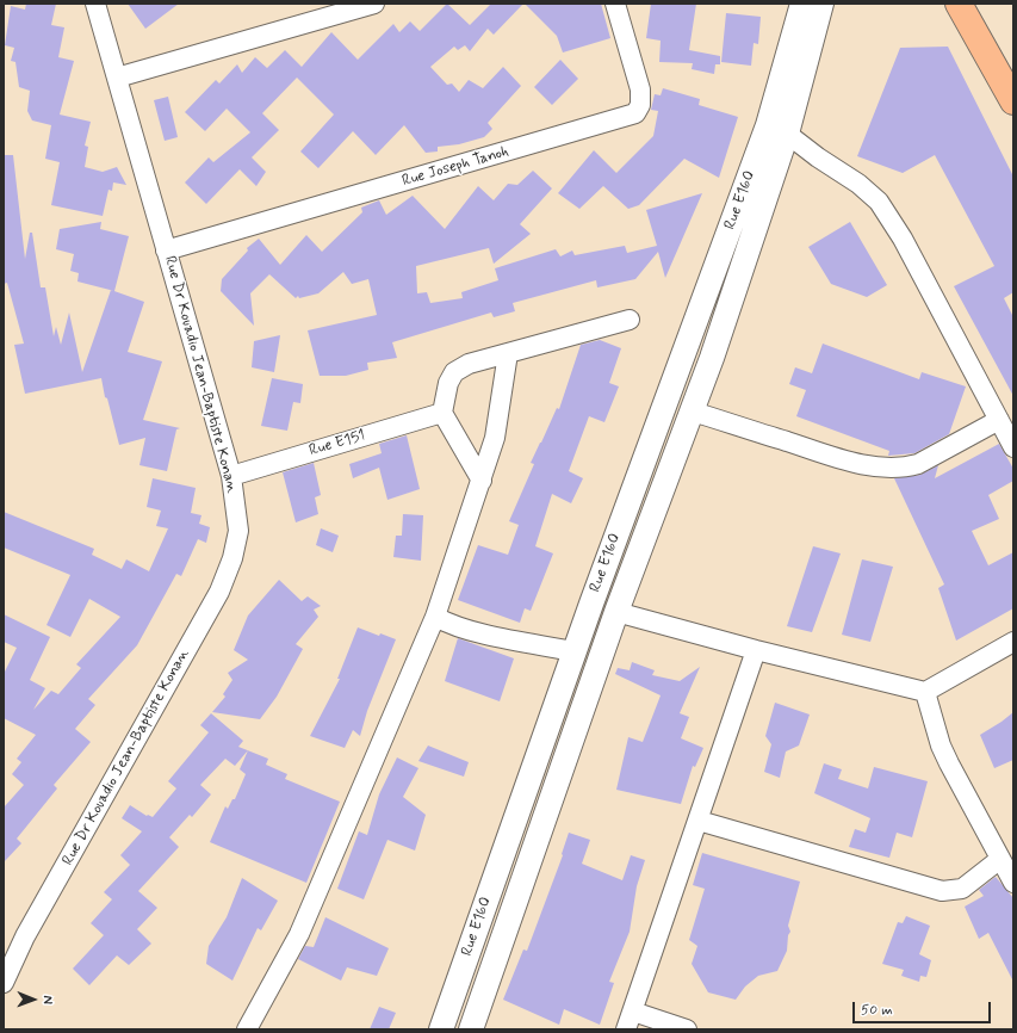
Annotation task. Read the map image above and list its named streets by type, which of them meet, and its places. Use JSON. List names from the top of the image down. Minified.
{"streets":{"street":["Rue Joseph Tanoh","Rue E160","Rue Dr Kouadio Jean-Baptiste Konan","Rue E151"]},"crossings":[["Rue Joseph Tanoh","Rue Dr Kouadio Jean-Baptiste Konan"],["Rue Dr Kouadio Jean-Baptiste Konan","Rue E151"]],"scale_bar":"50 m","north":"right"}
